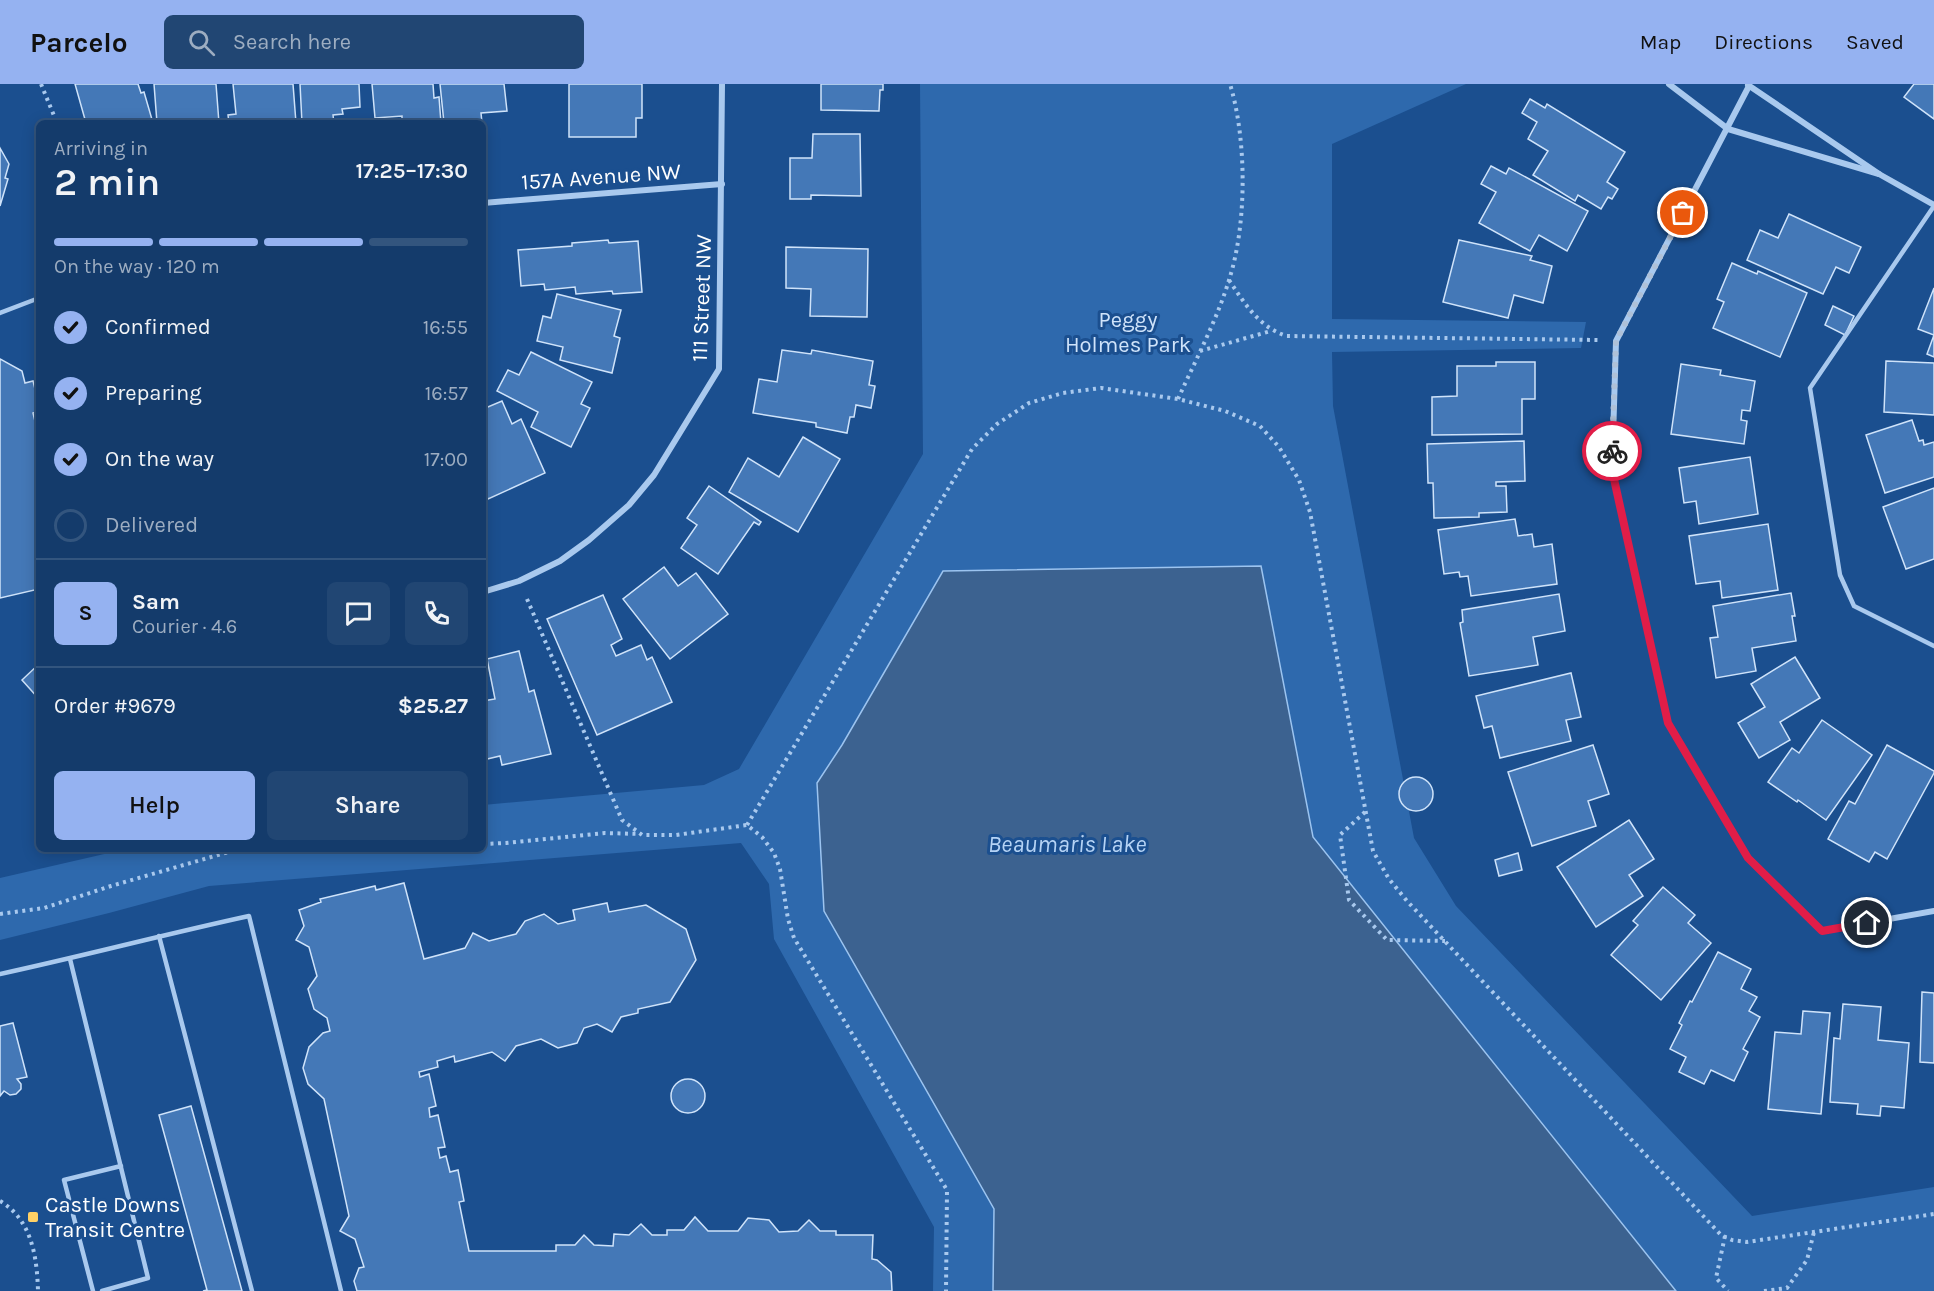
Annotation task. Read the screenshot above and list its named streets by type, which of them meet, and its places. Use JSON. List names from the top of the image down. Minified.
{"streets":{"street":["157A Avenue NW","111 Street NW"]},"crossings":[["157A Avenue NW","111 Street NW"]],"water":["Beaumaris Lake"],"parks":["Peggy Holmes Park"],"places":{"transit":["Castle Downs Transit Centre"]},"page":{"header":"Parcelo","search":"Search here","nav":["Map","Directions","Saved"],"heading":["2 min","Arriving in","17:25–17:30"],"panel":["Sam","Courier · 4.6","Order #9679","$25.27"],"bar":"On the way · 120 m","list":[["Confirmed","16:55"],["Preparing","16:57"],["On the way","17:00"],"Delivered"],"round":"S","buttons":["Help","Share"]}}
